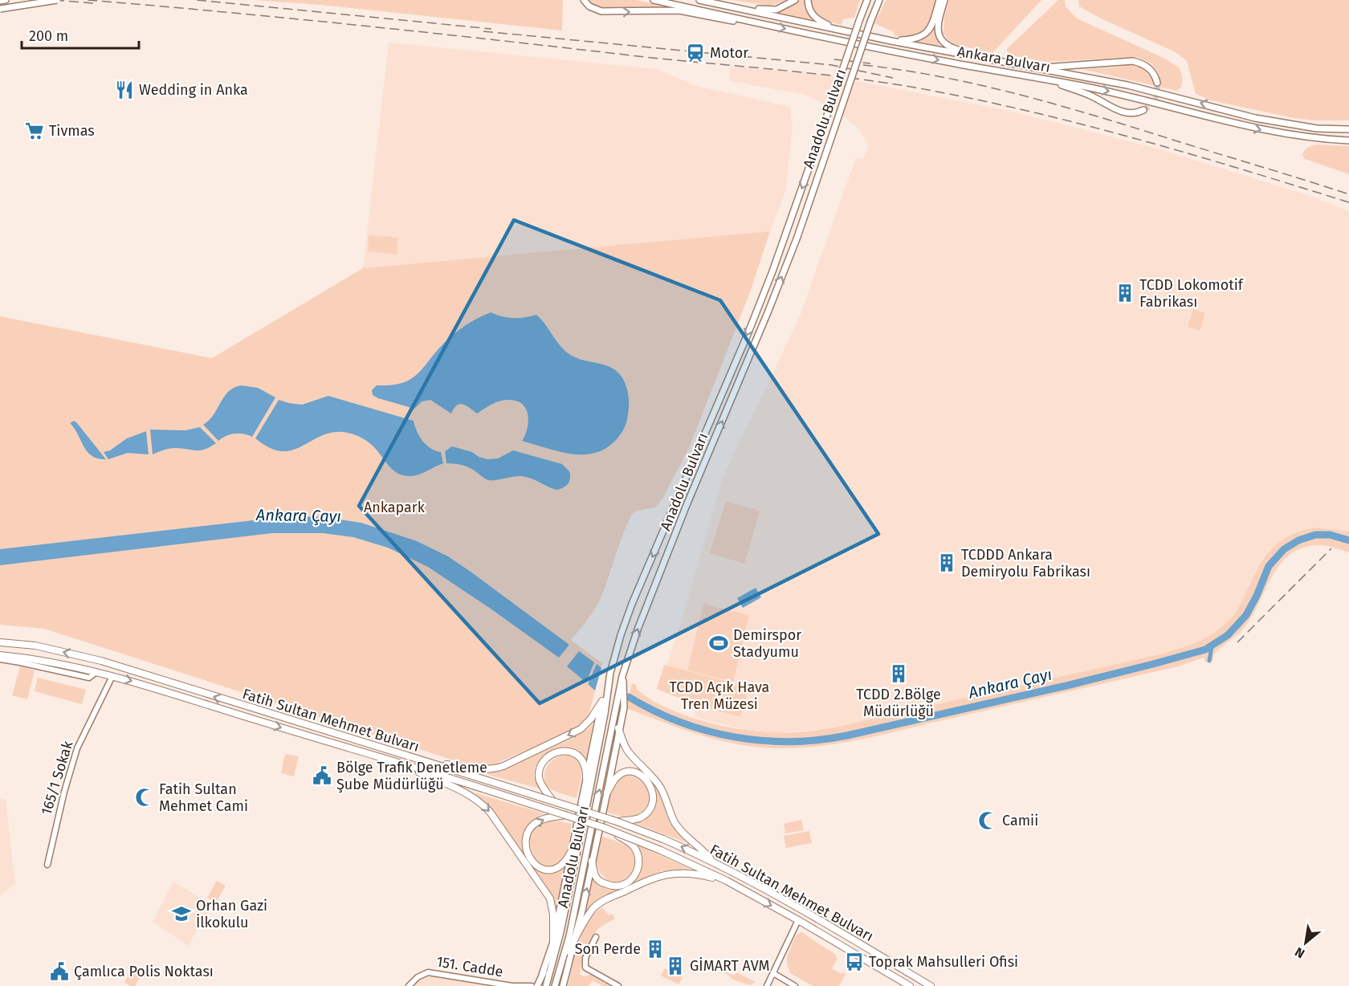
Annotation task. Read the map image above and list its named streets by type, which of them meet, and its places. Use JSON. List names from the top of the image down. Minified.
{"streets":{"highway":["Fatih Sultan Mehmet Bulvarı"],"main road":["Ankara Bulvarı","Anadolu Bulvarı"],"street":["165/1 Sokak","151. Cadde"]},"crossings":[["Fatih Sultan Mehmet Bulvarı","165/1 Sokak"]],"water":["Ankara Çayı"],"parks":["Ankapark","TCDD Açık Hava Tren Müzesi"],"places":{"station":["Motor"],"restaurant":["Wedding in Anka"],"supermarket":["Tivmas"],"building":["TCDD Lokomotif Fabrikası","TCDDD Ankara Demiryolu Fabrikası","TCDD 2.Bölge Müdürlüğü","Son Perde","GİMART AVM"],"sports":["Demirspor Stadyumu"],"public building":["Bölge Trafik Denetleme Şube Müdürlüğü","Çamlıca Polis Noktası"],"mosque":["Fatih Sultan Mehmet Cami","Camii"],"school or university":["Orhan Gazi İlkokulu"],"bus stop":["Toprak Mahsulleri Ofisi"]},"scale_bar":"200 m","north":"bottom left"}
